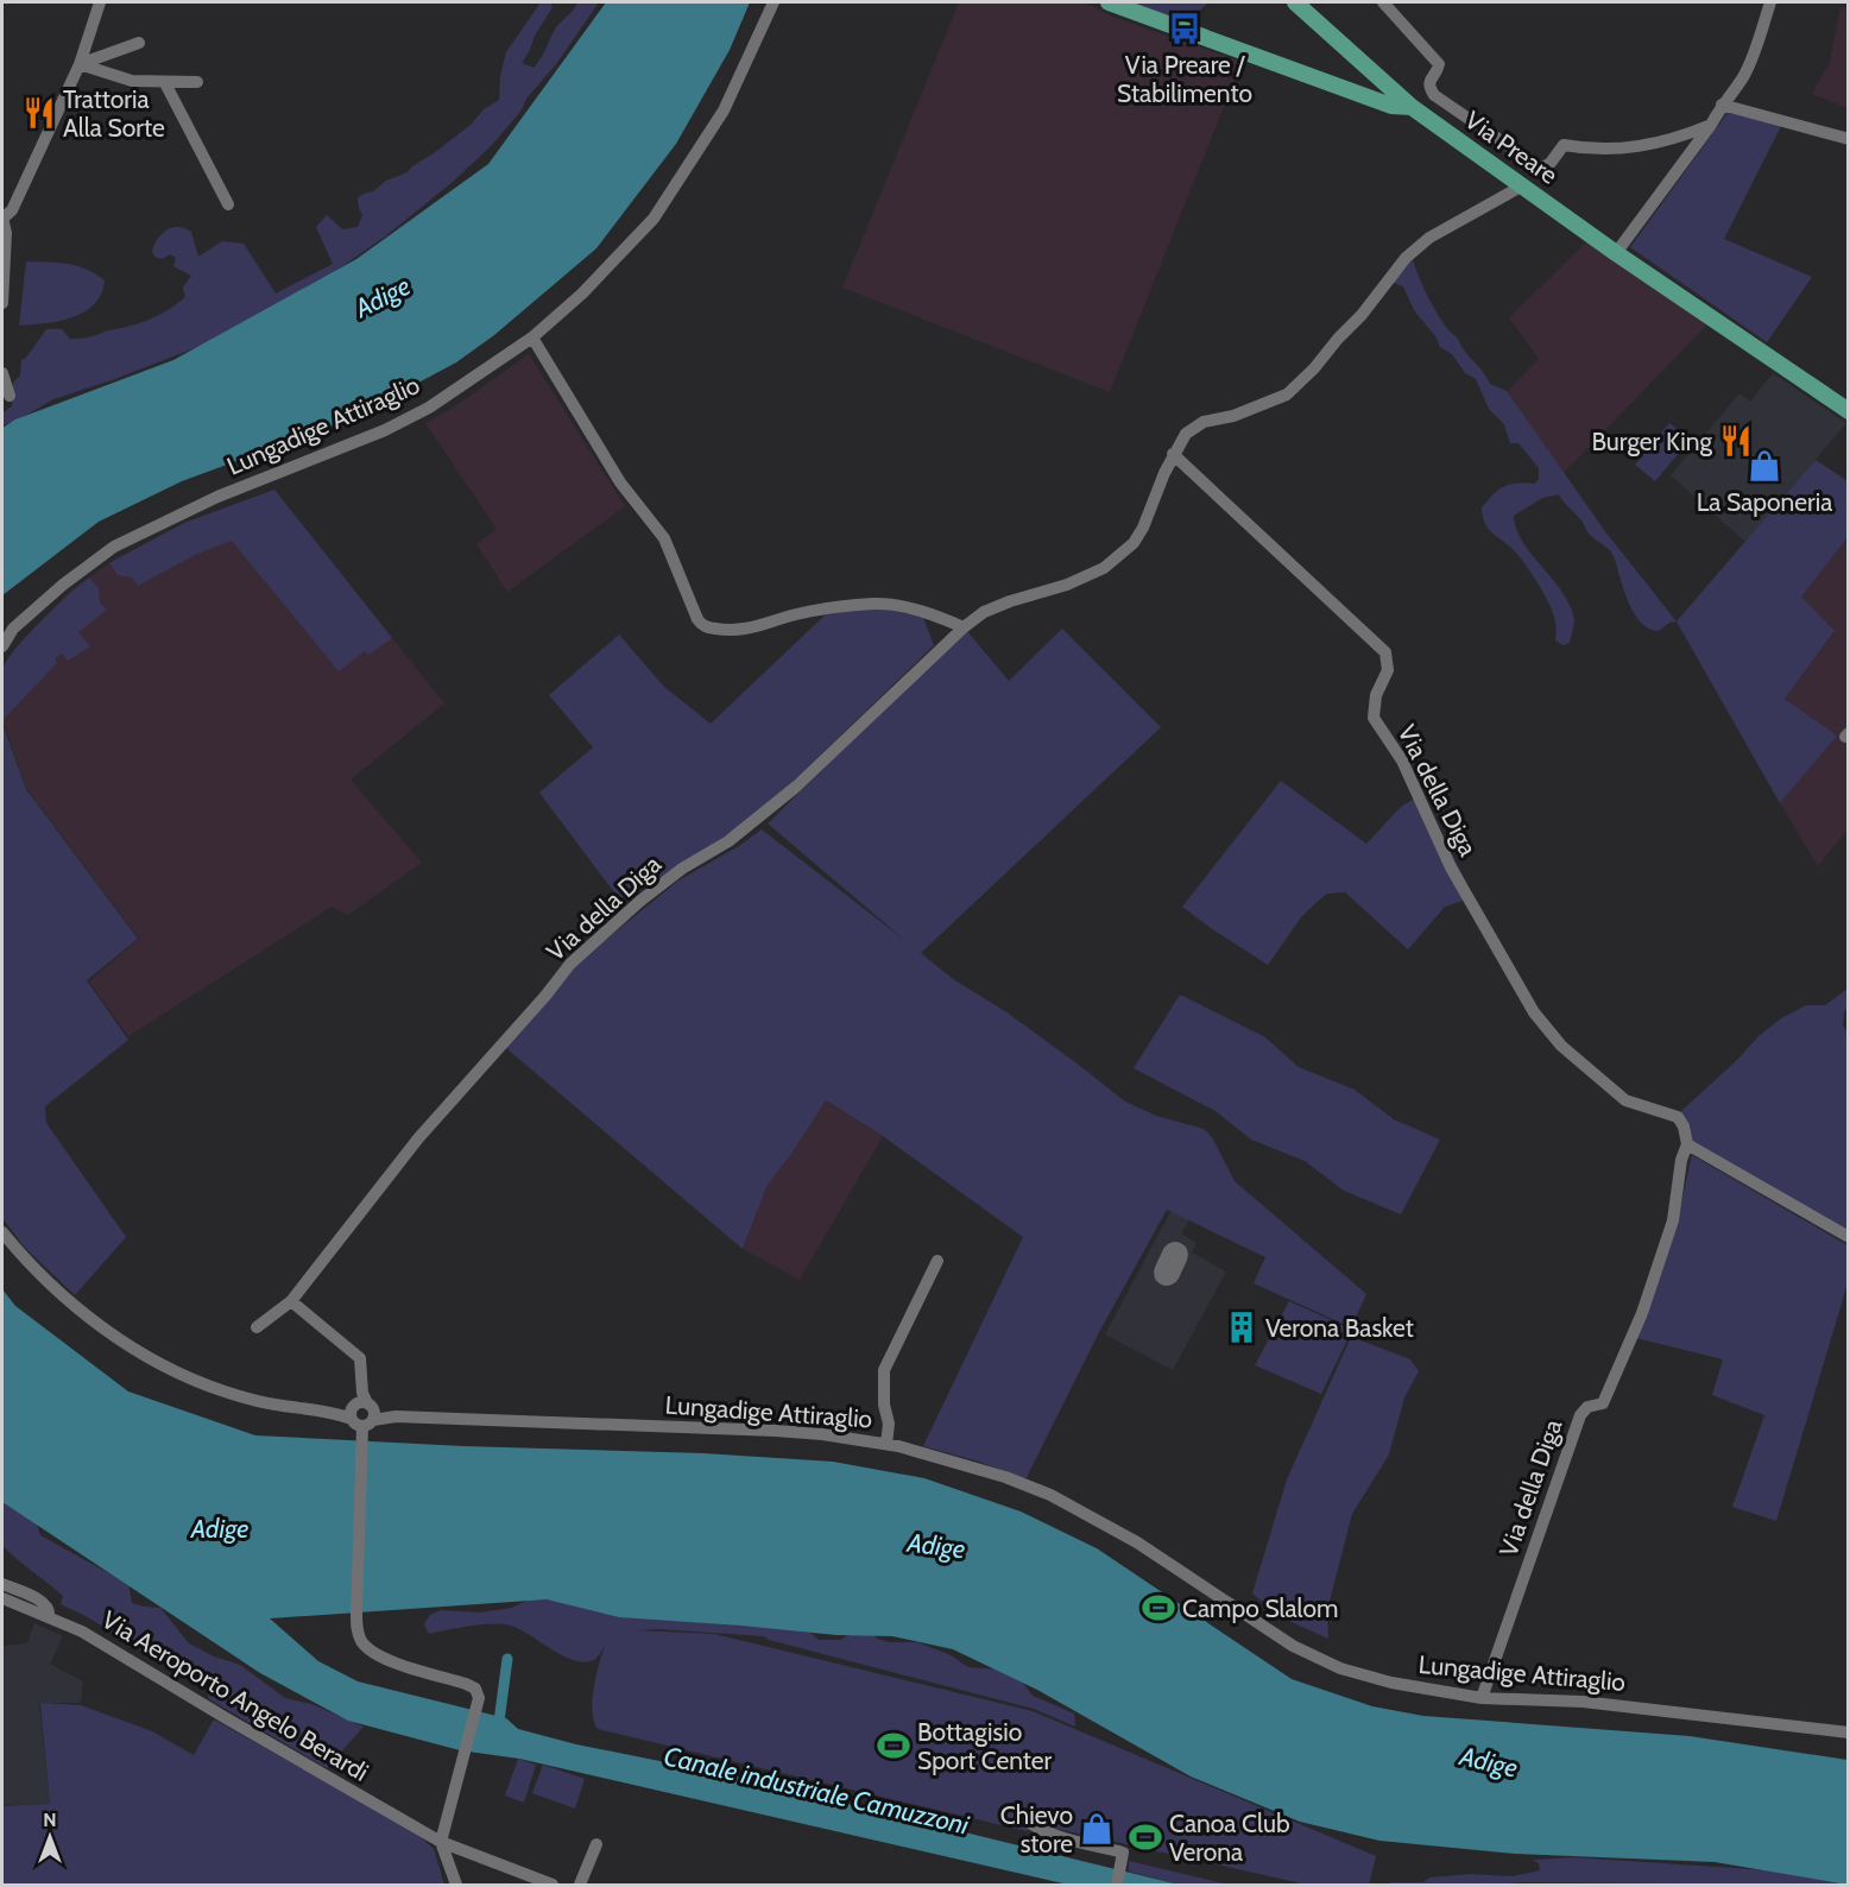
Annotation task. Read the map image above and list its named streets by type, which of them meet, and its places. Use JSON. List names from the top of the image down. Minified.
{"streets":{"main road":["Via Preare"],"street":["Lungadige Attiraglio","Via della Diga","Via Aeroporto Angelo Berardi"]},"crossings":[["Via Preare","Via della Diga"],["Lungadige Attiraglio","Via della Diga"]],"water":["Adige","Canale industriale Camuzzoni"],"places":{"bus stop":["Via Preare / Stabilimento"],"restaurant":["Trattoria Alla Sorte","Burger King"],"shop":["La Saponeria","Chievo store"],"building":["Verona Basket"],"sports":["Campo Slalom","Bottagisio Sport Center","Canoa Club Verona"]},"north":"top"}
